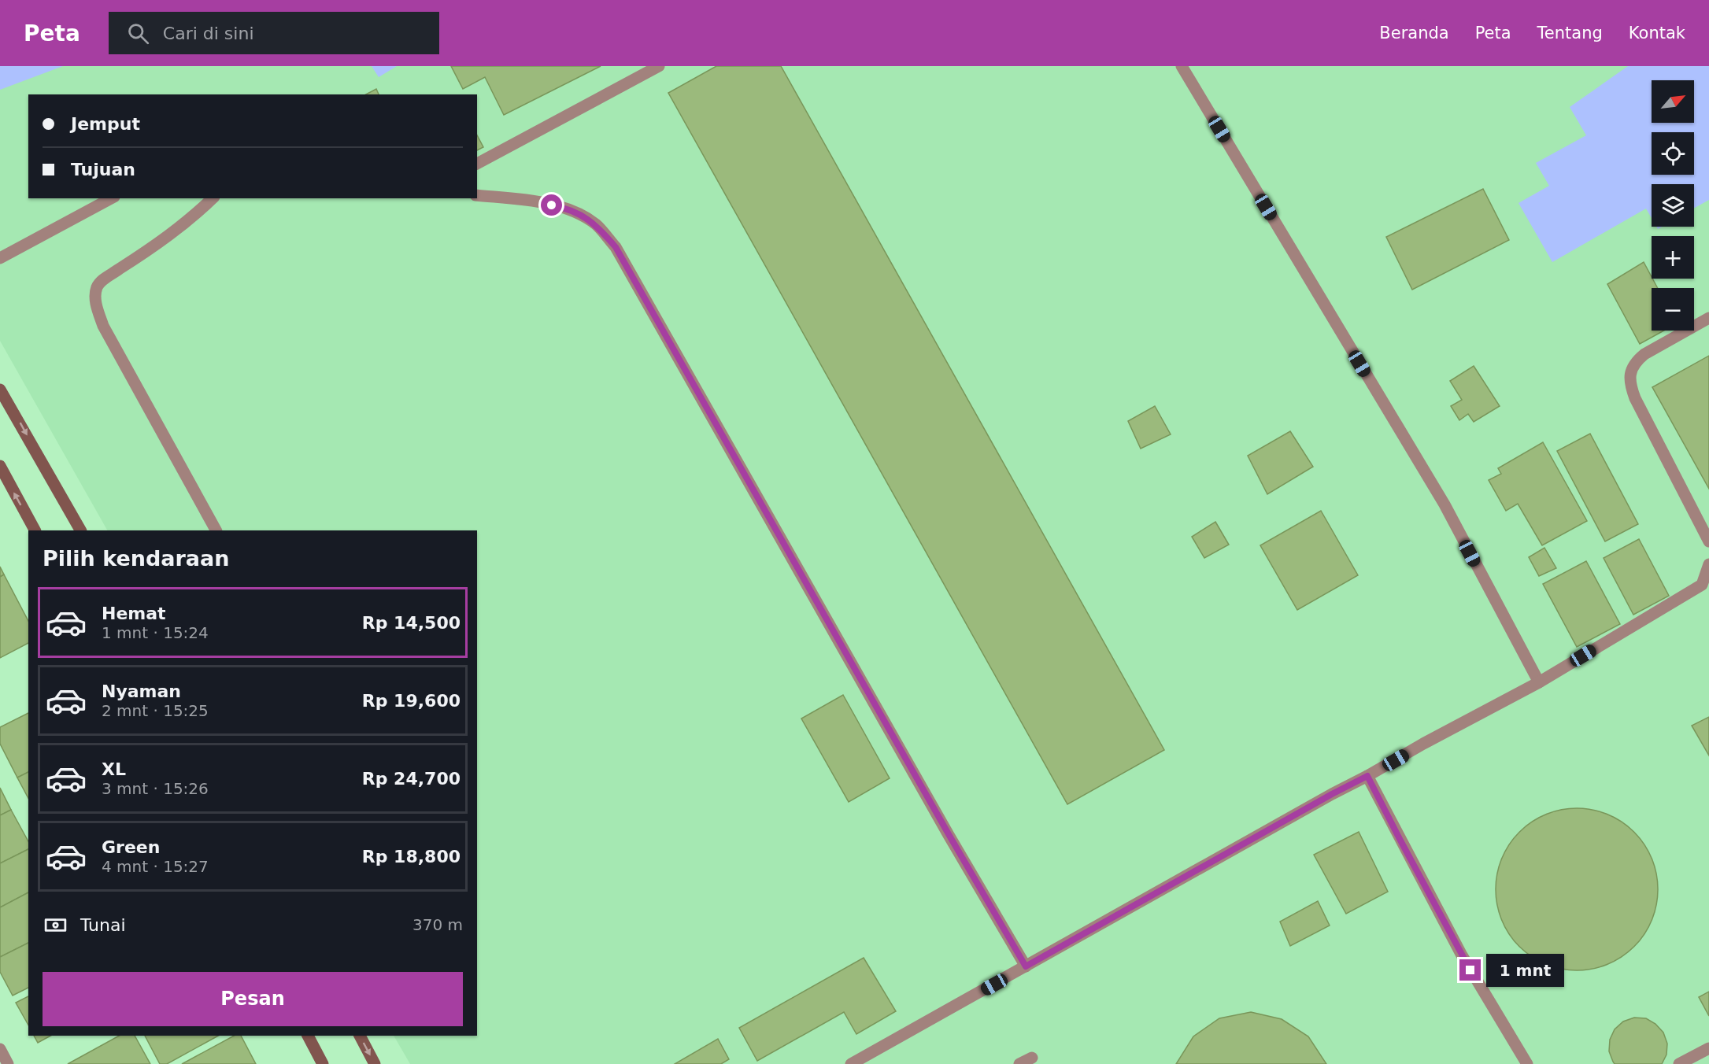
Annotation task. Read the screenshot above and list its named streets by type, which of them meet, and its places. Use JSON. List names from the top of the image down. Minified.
{"north":"top right","page":{"header":"Peta","search":"Cari di sini","nav":["Beranda","Peta","Tentang","Kontak"],"map_buttons":["+","−"],"banner":["Jemput","Tujuan"],"heading":"Pilih kendaraan","list":[{"name":"Hemat","note":"1 mnt · 15:24","value":"Rp 14,500"},{"name":"Nyaman","note":"2 mnt · 15:25","value":"Rp 19,600"},{"name":"XL","note":"3 mnt · 15:26","value":"Rp 24,700"},{"name":"Green","note":"4 mnt · 15:27","value":"Rp 18,800"}],"pay":["Tunai","370 m"],"bubble":"1 mnt","buttons":"Pesan"}}
